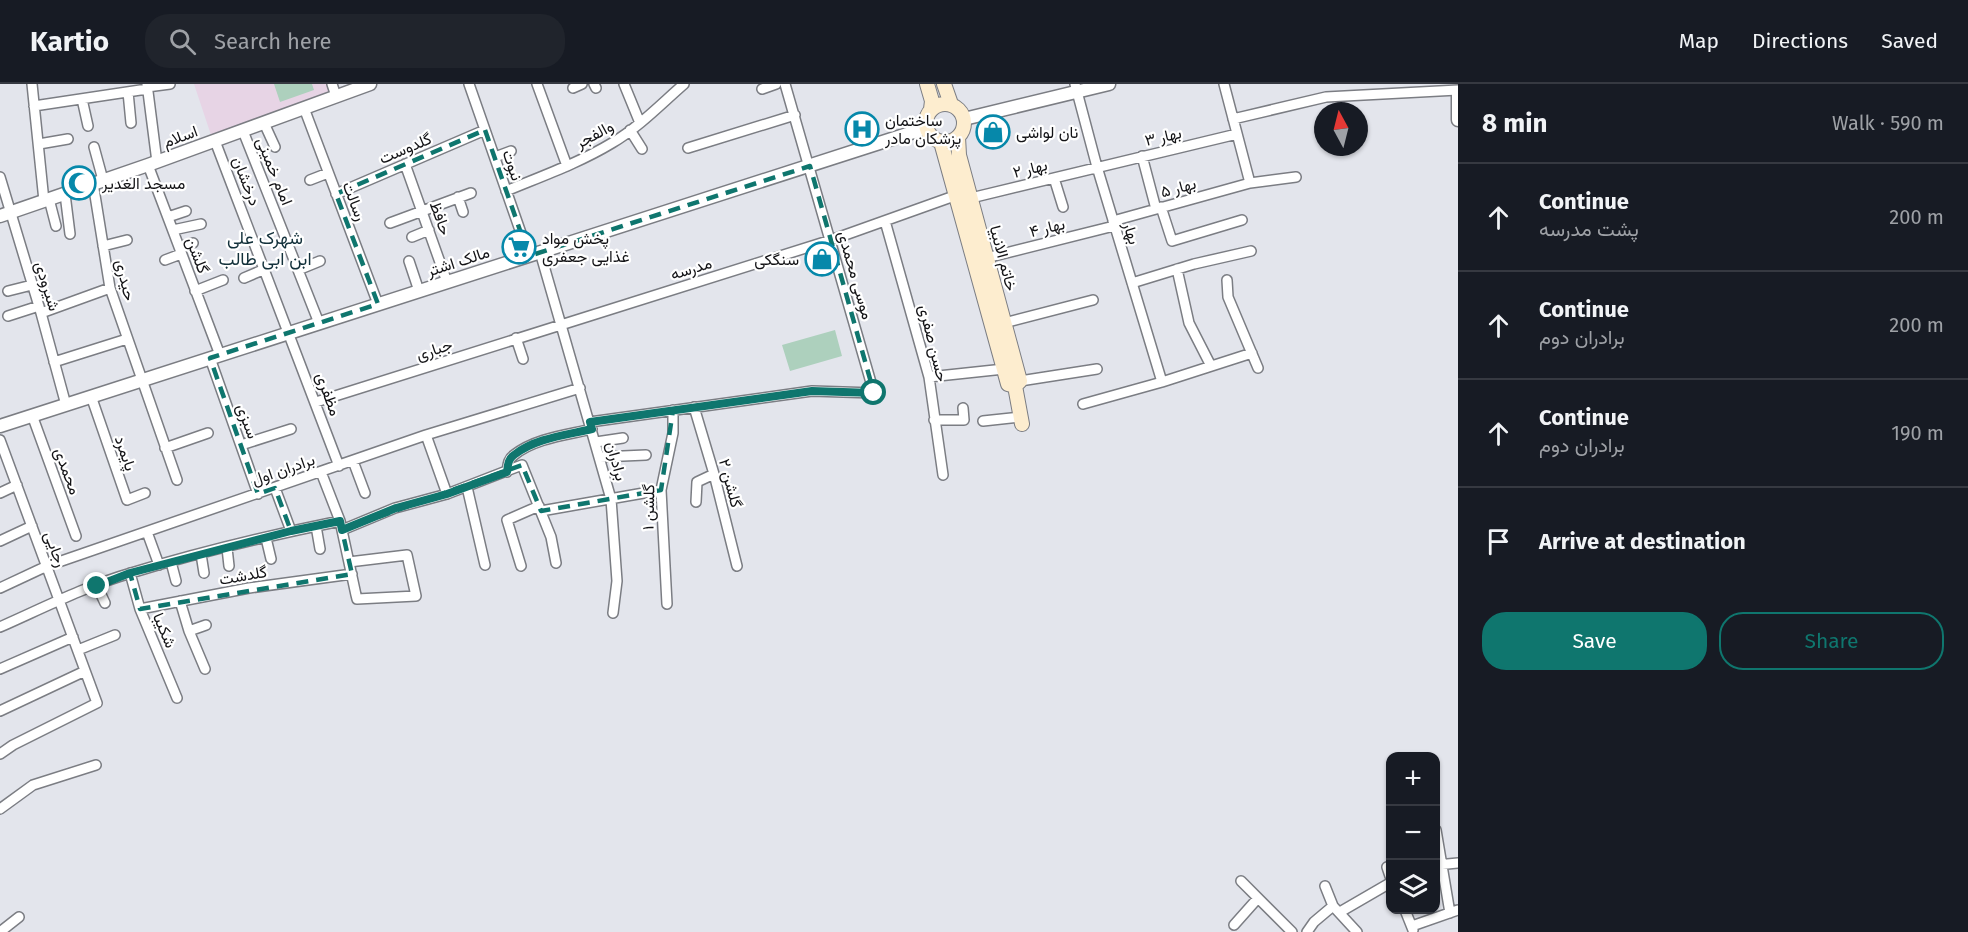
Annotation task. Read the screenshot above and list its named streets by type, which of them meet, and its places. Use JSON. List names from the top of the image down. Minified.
{"streets":{"main road":["خاتم الانبیا"],"street":["والفجر","اسلام","بهار ۳","گلدوست","نبوت","بهار ۲","امام خمینی","درخشان","بهار ۵","رسالت","حافظ","بهار ۴","بهار","گلشن","مالک اشتر","مدرسه","موسی محمدی","حیدری","شیرودی","حسن صفری","جباری","مظفری","سبزی","پایمرد","برادران","برادران اول","محمدی","گلشن ۲","گلشن ۱","رجایی","گلدشت","شکیبا"]},"crossings":[["والفجر","نبوت"],["اسلام","امام خمینی"],["اسلام","درخشان"],["اسلام","رسالت"],["اسلام","گلشن"],["اسلام","حیدری"],["اسلام","شیرودی"],["بهار ۳","بهار ۲"],["بهار ۳","بهار"],["گلدوست","نبوت"],["گلدوست","رسالت"],["گلدوست","حافظ"],["نبوت","مالک اشتر"],["نبوت","برادران"],["بهار ۲","بهار"],["بهار ۲","خاتم الانبیا"],["بهار ۲","مدرسه"],["بهار ۲","حسن صفری"],["امام خمینی","مالک اشتر"],["درخشان","مالک اشتر"],["درخشان","مظفری"],["بهار ۵","بهار ۴"],["بهار ۵","بهار"],["رسالت","مالک اشتر"],["حافظ","مالک اشتر"],["بهار ۴","بهار"],["بهار ۴","خاتم الانبیا"],["گلشن","مالک اشتر"],["گلشن","سبزی"],["خاتم الانبیا","مالک اشتر"],["مالک اشتر","موسی محمدی"],["مالک اشتر","حیدری"],["مالک اشتر","شیرودی"],["مالک اشتر","مظفری"],["مالک اشتر","سبزی"],["مالک اشتر","پایمرد"],["مالک اشتر","برادران"],["مالک اشتر","محمدی"],["مدرسه","موسی محمدی"],["مدرسه","حسن صفری"],["مدرسه","جباری"],["مدرسه","برادران"],["موسی محمدی","گلشن ۲"],["جباری","مظفری"],["جباری","برادران"],["مظفری","برادران اول"],["سبزی","برادران اول"],["برادران","برادران اول"],["برادران اول","رجایی"],["گلدشت","شکیبا"]],"districts":["شهرک علی ابن ابی طالب"],"places":{"hospital":["ساختمان پزشکان مادر"],"shop":["نان لواشی","سنگکی"],"mosque":["مسجد الغدیر"],"supermarket":["پخش مواد غذایی جعفری"]},"north":"top","page":{"header":"Kartio","search":"Search here","nav":["Map","Directions","Saved"],"heading":["8 min","Walk · 590 m"],"list":[["Continue","پشت مدرسه","200 m"],["Continue","برادران دوم","200 m"],["Continue","برادران دوم","190 m"],"Arrive at destination"],"buttons":["Save","Share"],"map_buttons":["+","−"]}}
